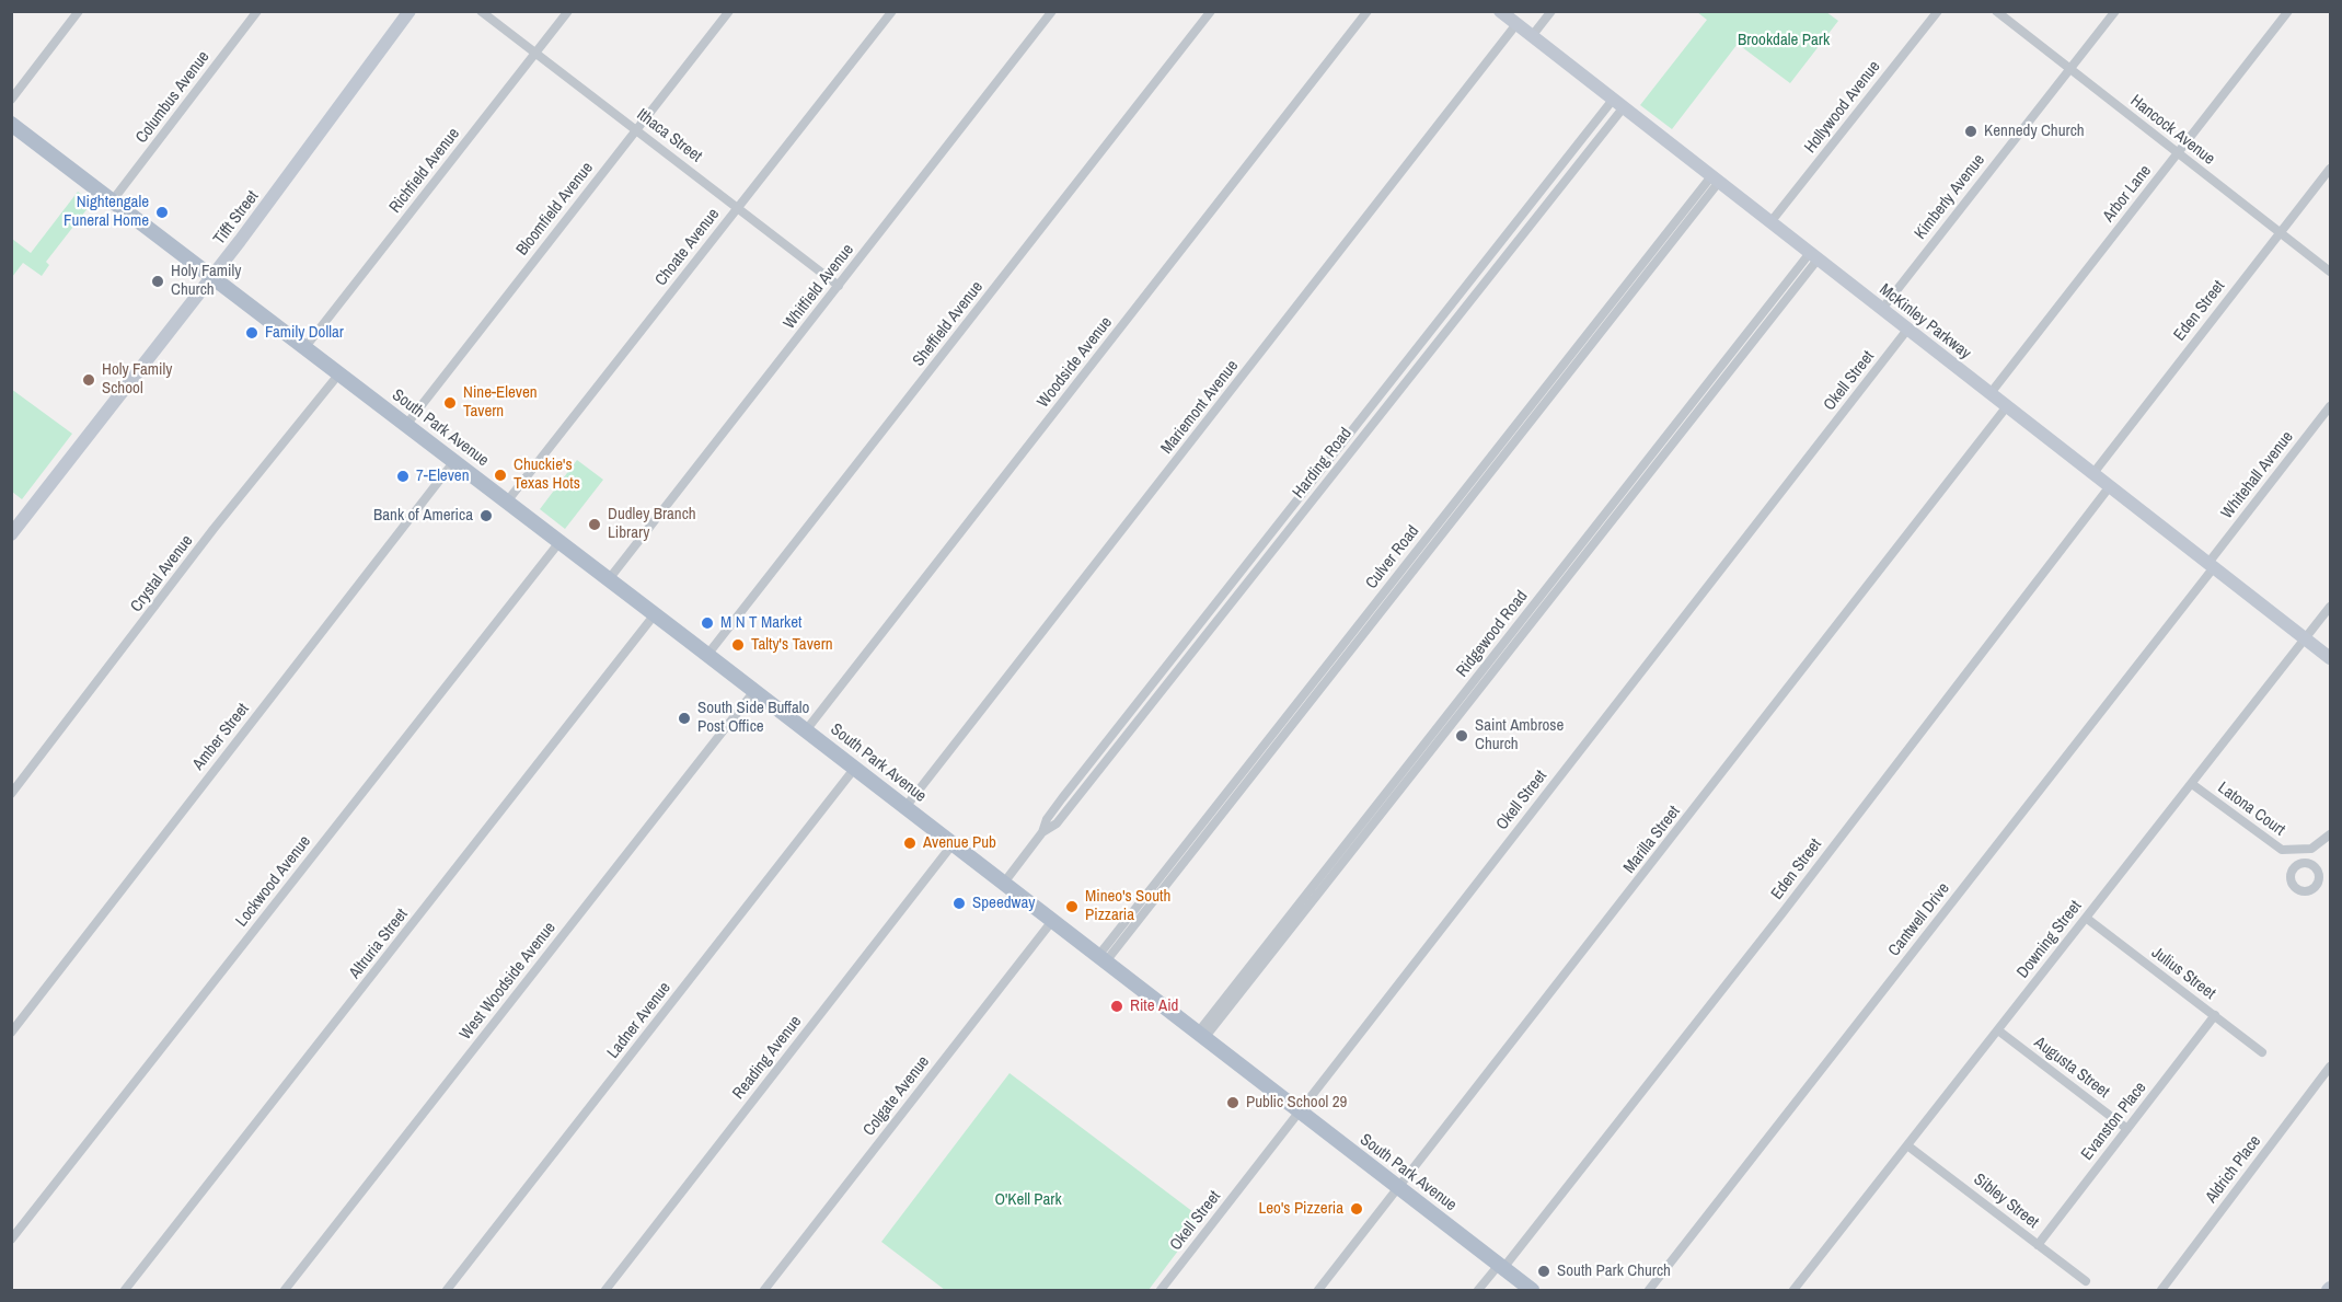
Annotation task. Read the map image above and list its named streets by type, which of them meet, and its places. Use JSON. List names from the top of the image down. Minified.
{"streets":{"main road":["South Park Avenue"],"street":["Columbus Avenue","Hollywood Avenue","Hancock Avenue","Ithaca Street","Richfield Avenue","Arbor Lane","Kimberly Avenue","Bloomfield Avenue","Tifft Street","Choate Avenue","Whitfield Avenue","Eden Street","McKinley Parkway","Sheffield Avenue","Woodside Avenue","Okell Street","Mariemont Avenue","Harding Road","Whitehall Avenue","Culver Road","Crystal Avenue","Ridgewood Road","Amber Street","Latona Court","Marilla Street","Lockwood Avenue","Cantwell Drive","Downing Street","Altruria Street","Julius Street","West Woodside Avenue","Ladner Avenue","Reading Avenue","Augusta Street","Colgate Avenue","Evanston Place","Aldrich Place","Sibley Street"]},"crossings":[["Columbus Avenue","South Park Avenue"],["Hollywood Avenue","McKinley Parkway"],["Hancock Avenue","Arbor Lane"],["Hancock Avenue","Kimberly Avenue"],["Hancock Avenue","Eden Street"],["Ithaca Street","Richfield Avenue"],["Ithaca Street","Bloomfield Avenue"],["Ithaca Street","Choate Avenue"],["Ithaca Street","Whitfield Avenue"],["Richfield Avenue","South Park Avenue"],["Arbor Lane","McKinley Parkway"],["Kimberly Avenue","McKinley Parkway"],["Bloomfield Avenue","South Park Avenue"],["Tifft Street","South Park Avenue"],["Choate Avenue","South Park Avenue"],["Whitfield Avenue","South Park Avenue"],["Eden Street","McKinley Parkway"],["Eden Street","South Park Avenue"],["McKinley Parkway","Okell Street"],["McKinley Parkway","Mariemont Avenue"],["McKinley Parkway","Harding Road"],["McKinley Parkway","Whitehall Avenue"],["McKinley Parkway","Culver Road"],["McKinley Parkway","Ridgewood Road"],["McKinley Parkway","Marilla Street"],["McKinley Parkway","Cantwell Drive"],["McKinley Parkway","Downing Street"],["Sheffield Avenue","South Park Avenue"],["Woodside Avenue","South Park Avenue"],["Okell Street","South Park Avenue"],["Mariemont Avenue","South Park Avenue"],["South Park Avenue","Harding Road"],["South Park Avenue","Culver Road"],["South Park Avenue","Crystal Avenue"],["South Park Avenue","Ridgewood Road"],["South Park Avenue","Amber Street"],["South Park Avenue","Marilla Street"],["South Park Avenue","Lockwood Avenue"],["South Park Avenue","Altruria Street"],["South Park Avenue","West Woodside Avenue"],["South Park Avenue","Ladner Avenue"],["South Park Avenue","Reading Avenue"],["South Park Avenue","Colgate Avenue"],["Whitehall Avenue","Cantwell Drive"],["Latona Court","Downing Street"],["Downing Street","Julius Street"],["Downing Street","Augusta Street"],["Downing Street","Sibley Street"],["Julius Street","Evanston Place"],["Augusta Street","Evanston Place"],["Evanston Place","Sibley Street"]],"parks":["Brookdale Park","O'Kell Park"],"places":["Kennedy Church","Nightengale Funeral Home","Holy Family Church","Family Dollar","Holy Family School","Nine-Eleven Tavern","Chuckie's Texas Hots","7-Eleven","Bank of America","Dudley Branch Library","M N T Market","Talty's Tavern","South Side Buffalo Post Office","Saint Ambrose Church","Avenue Pub","Speedway","Mineo's South Pizzaria","Rite Aid","Public School 29","Leo's Pizzeria","South Park Church"]}
